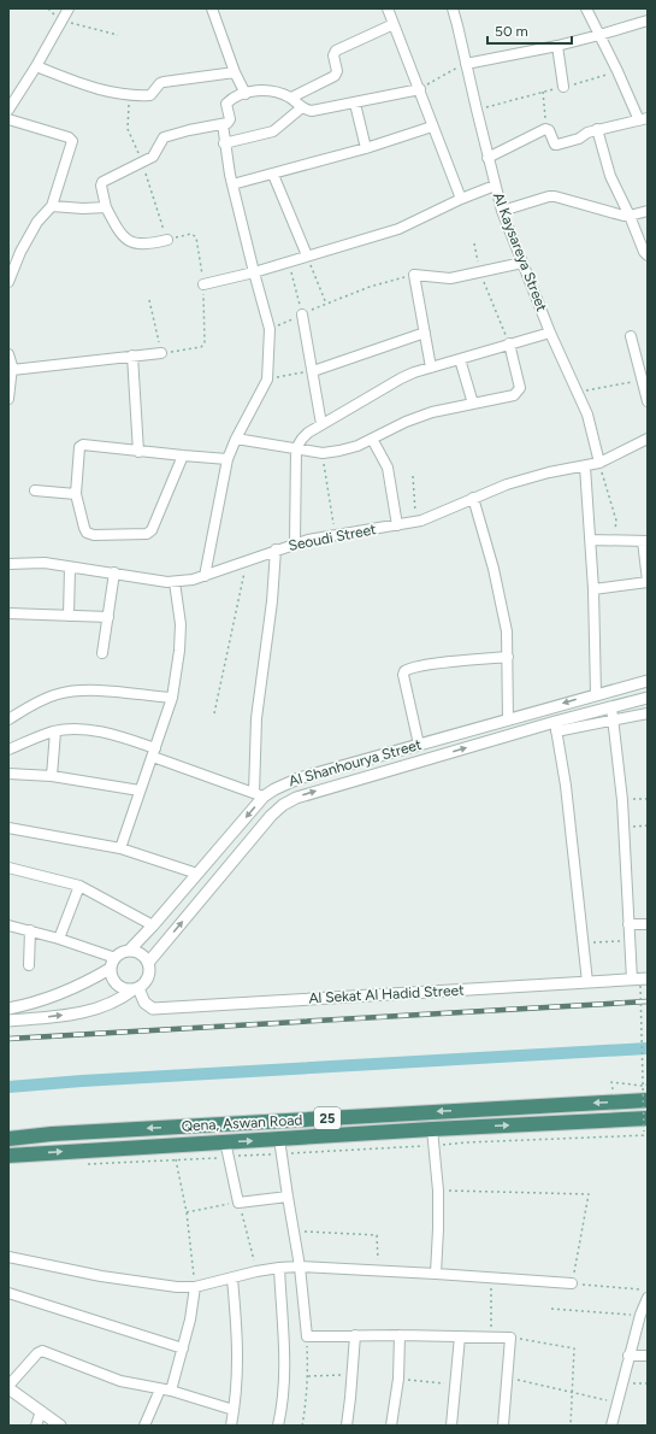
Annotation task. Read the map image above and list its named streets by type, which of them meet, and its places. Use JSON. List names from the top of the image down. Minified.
{"streets":{"highway":["25","Qena, Aswan Road"],"street":["Al Kaysareya Street","Seoudi Street","Al Shanhourya Street","Al Sekat Al Hadid Street"]},"crossings":[["Al Kaysareya Street","Seoudi Street"],["Al Shanhourya Street","Al Sekat Al Hadid Street"]],"scale_bar":"50 m"}
